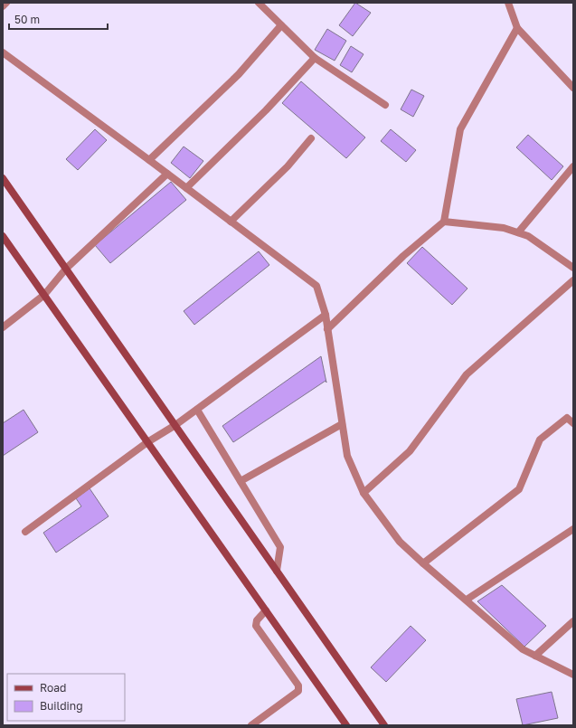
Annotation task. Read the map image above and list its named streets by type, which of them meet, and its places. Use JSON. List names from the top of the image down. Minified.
{"legend":["Road","Building"],"scale_bar":"50 m"}
